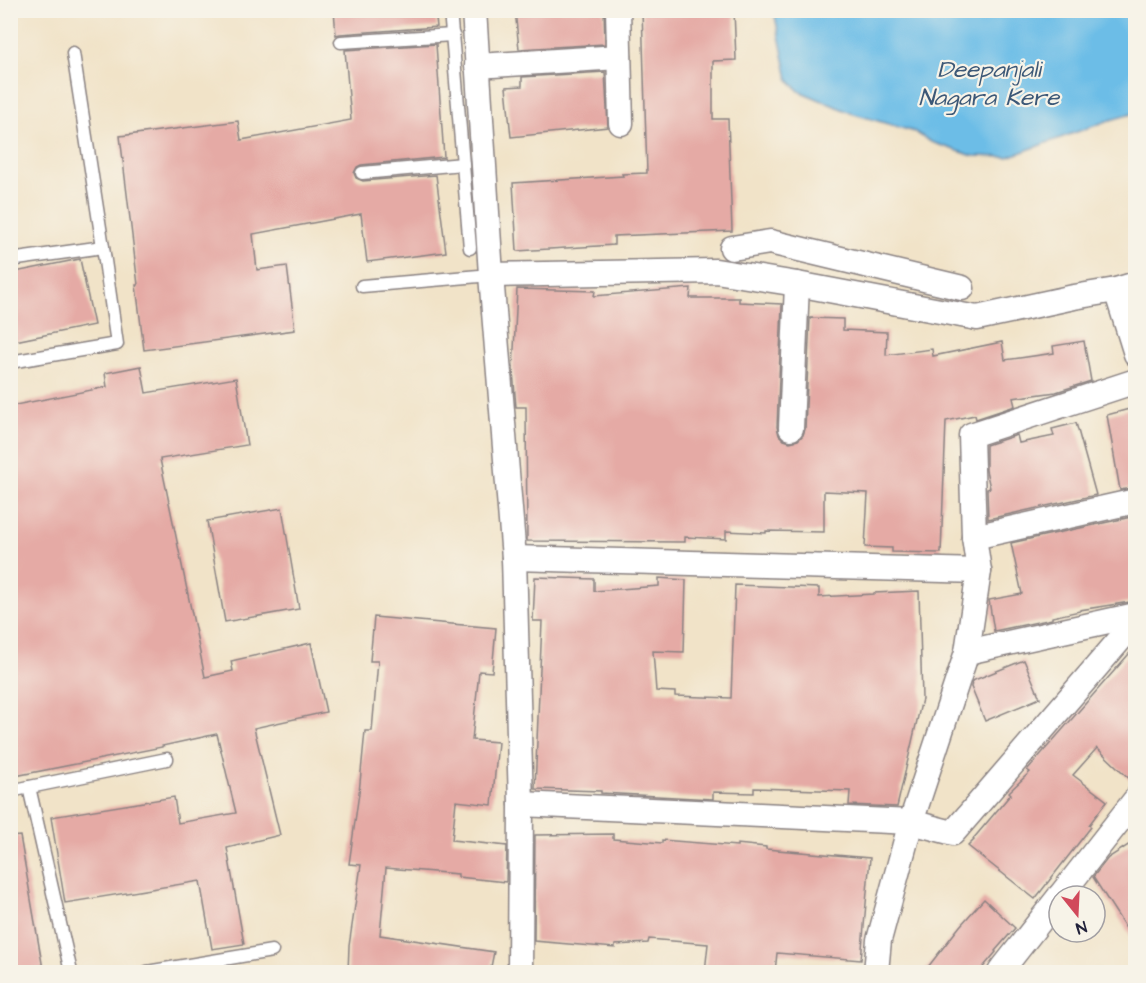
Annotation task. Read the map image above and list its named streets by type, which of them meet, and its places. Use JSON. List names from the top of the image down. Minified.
{"water":["Deepanjali Nagara Kere"],"north":"bottom"}
